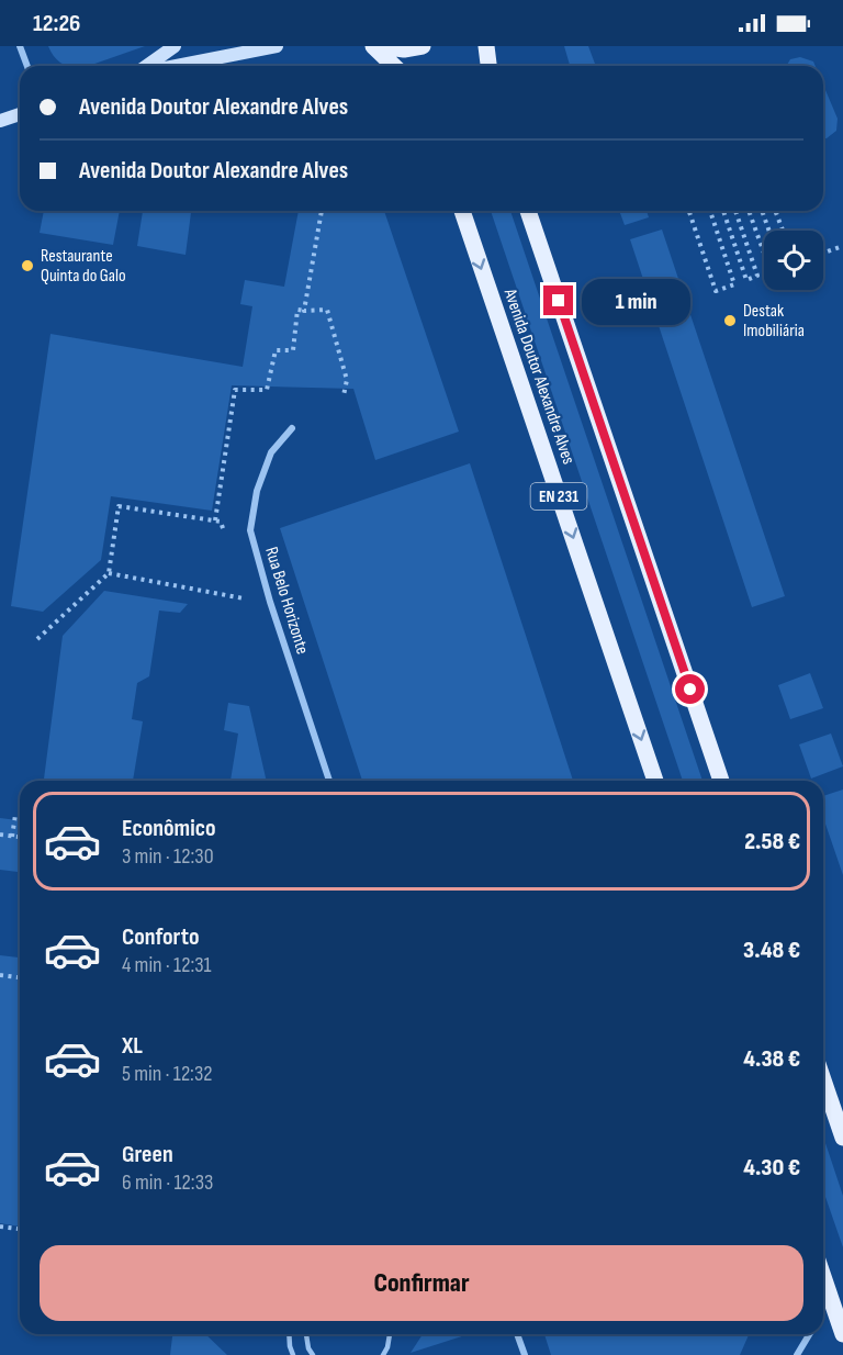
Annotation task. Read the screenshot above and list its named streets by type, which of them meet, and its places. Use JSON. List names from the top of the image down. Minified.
{"streets":{"main road":["Avenida Doutor Alexandre Alves","EN 231"],"street":["Rua Belo Horizonte"]},"places":["Restaurante Quinta do Galo","Destak Imobiliária"],"page":{"status":"12:26","banner":["Avenida Doutor Alexandre Alves","Avenida Doutor Alexandre Alves"],"bubble":"1 min","list":[{"name":"Econômico","note":"3 min · 12:30","value":"2.58 €"},{"name":"Conforto","note":"4 min · 12:31","value":"3.48 €"},{"name":"XL","note":"5 min · 12:32","value":"4.38 €"},{"name":"Green","note":"6 min · 12:33","value":"4.30 €"}],"buttons":"Confirmar"}}
